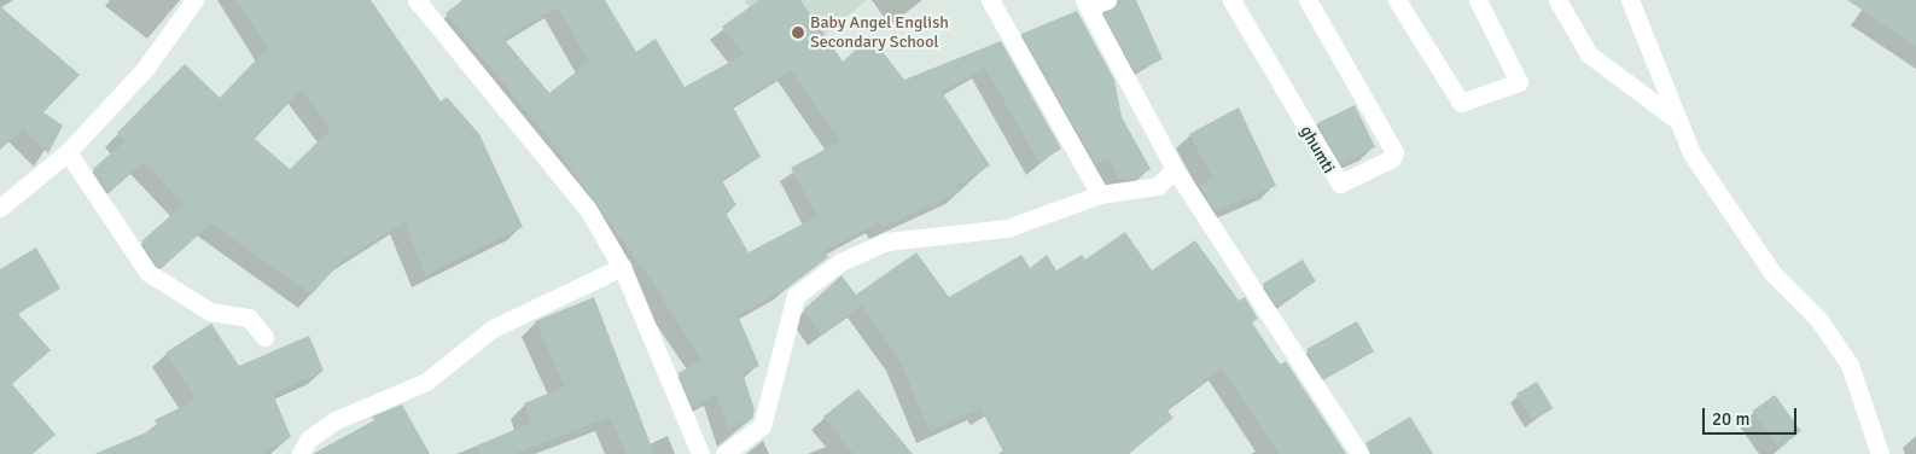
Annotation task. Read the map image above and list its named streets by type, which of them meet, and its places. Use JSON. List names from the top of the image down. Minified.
{"streets":{"street":["ghumti"]},"places":["Baby Angel English Secondary School"],"scale_bar":"20 m"}
